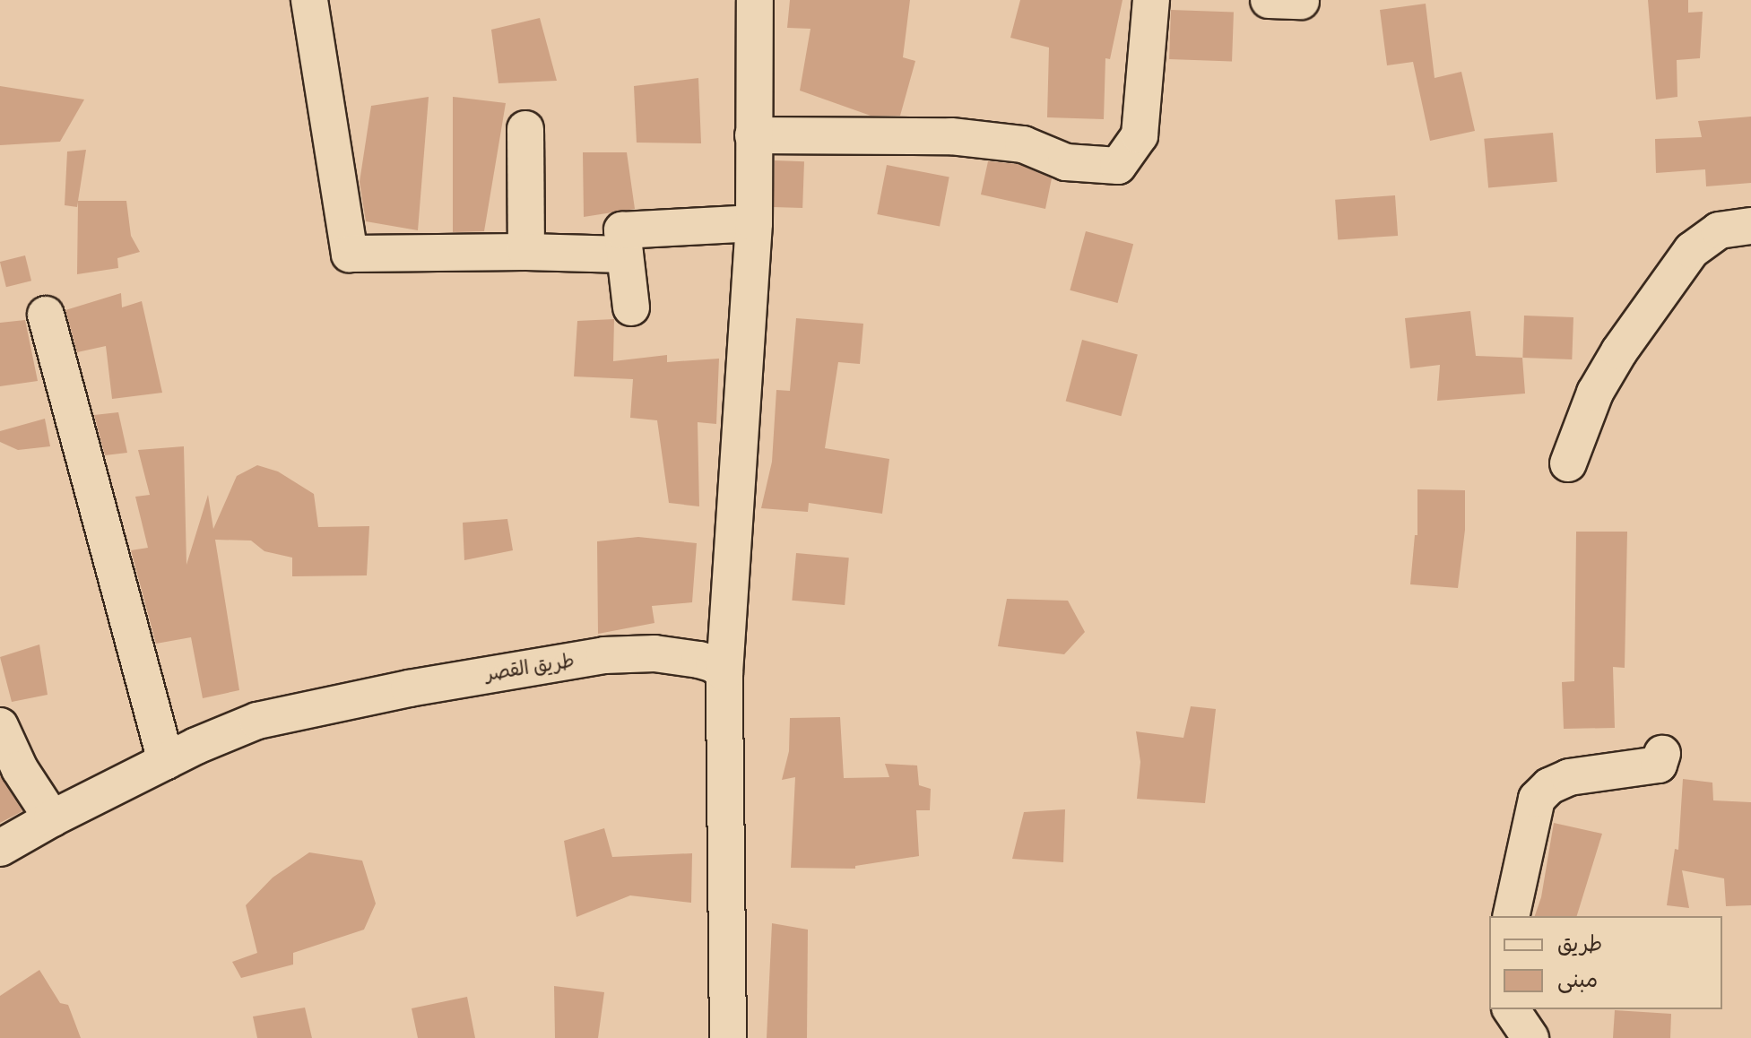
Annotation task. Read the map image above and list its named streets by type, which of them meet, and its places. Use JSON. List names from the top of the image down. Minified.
{"streets":{"street":["طريق القصر"]},"legend":["طريق","مبنى"]}
